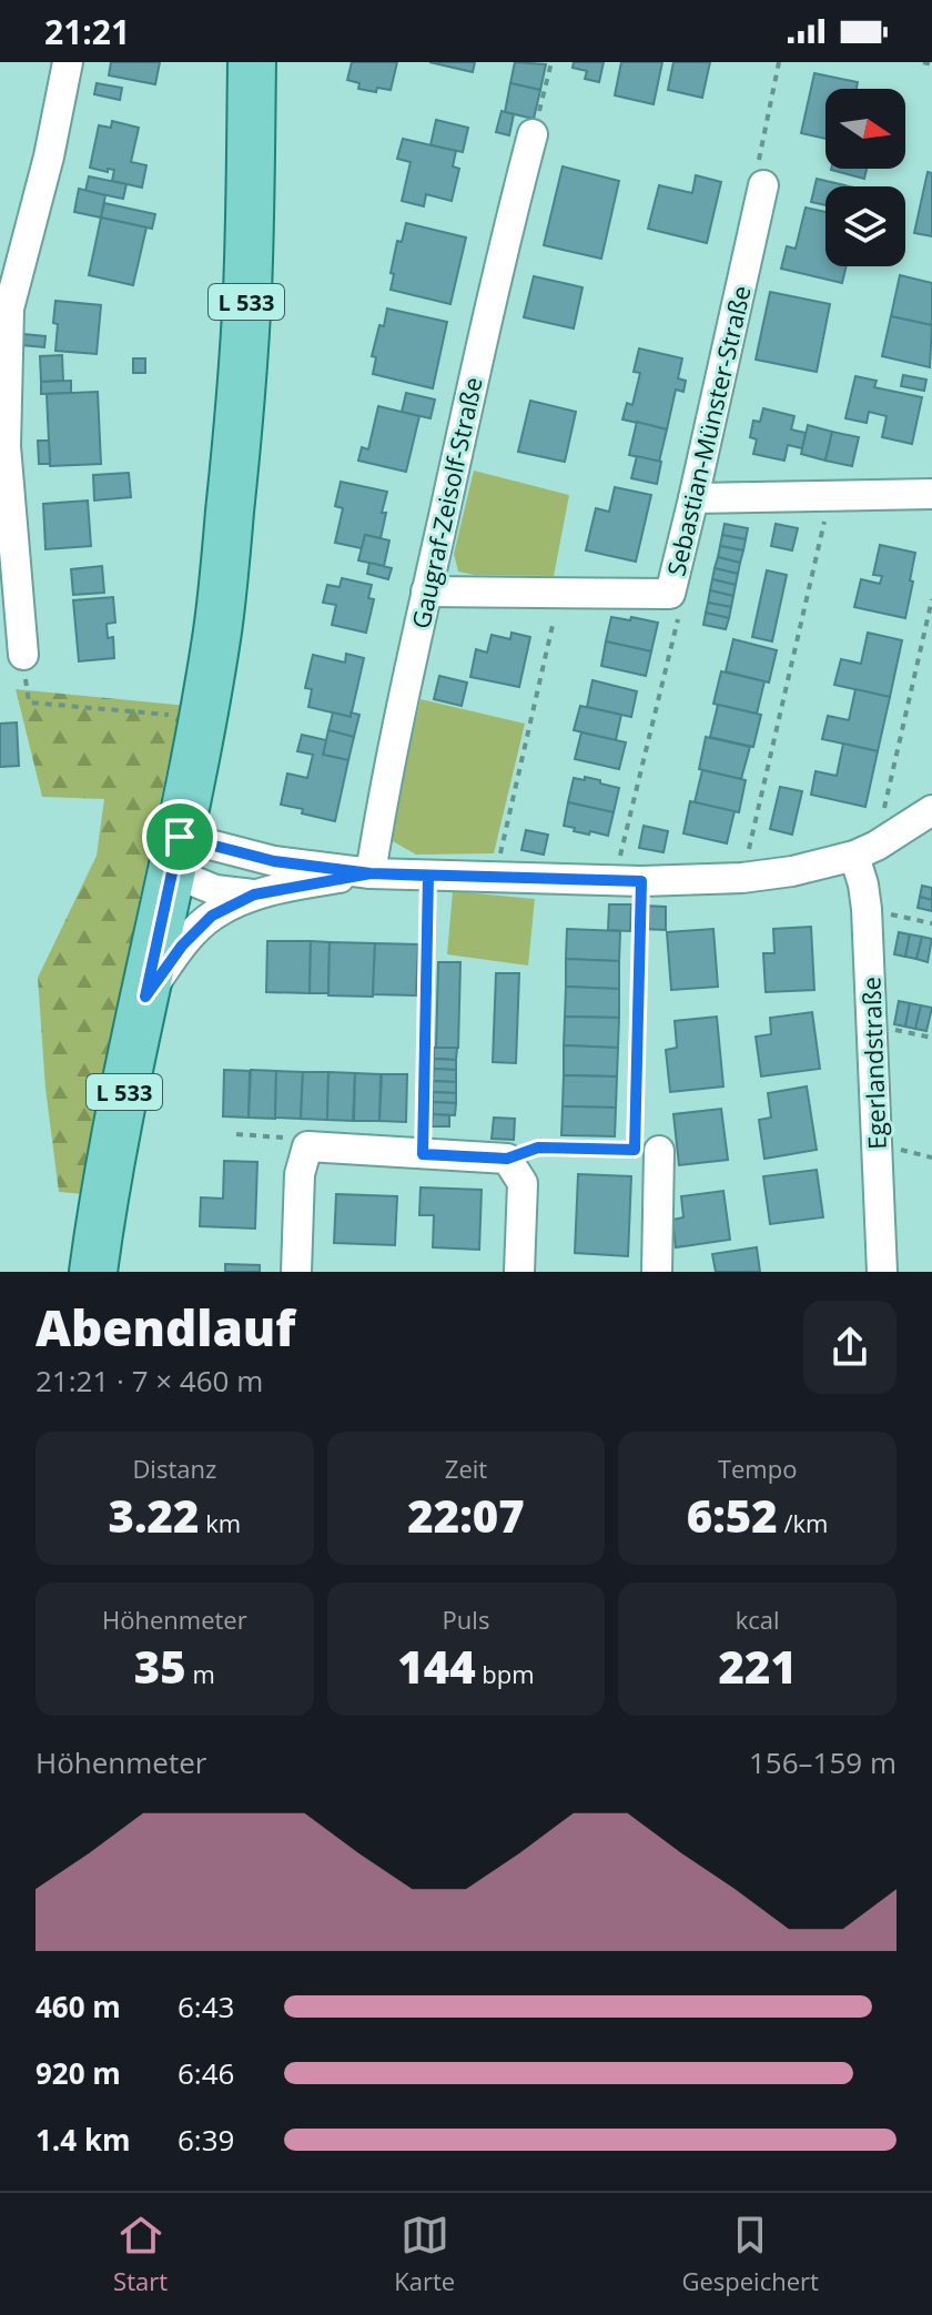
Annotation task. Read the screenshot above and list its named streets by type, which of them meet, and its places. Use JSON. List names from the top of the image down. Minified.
{"streets":{"main road":["L 533"],"street":["Sebastian-Münster-Straße","Gaugraf-Zeisolf-Straße","Egerlandstraße"]},"crossings":[["Sebastian-Münster-Straße","Gaugraf-Zeisolf-Straße"]],"north":"right","page":{"status":"21:21","heading":["Abendlauf","21:21 · 7 × 460 m"],"stats":[["Distanz","3.22 km"],["Zeit","22:07"],["Tempo","6:52 /km"],["Höhenmeter","35 m"],["Puls","144 bpm"],["kcal","221"]],"chart":["Höhenmeter","156–159 m"],"list":[{"name":"460 m","note":"6:43"},{"name":"920 m","note":"6:46"},{"name":"1.4 km","note":"6:39"}],"tabs":["Start","Karte","Gespeichert"]}}
